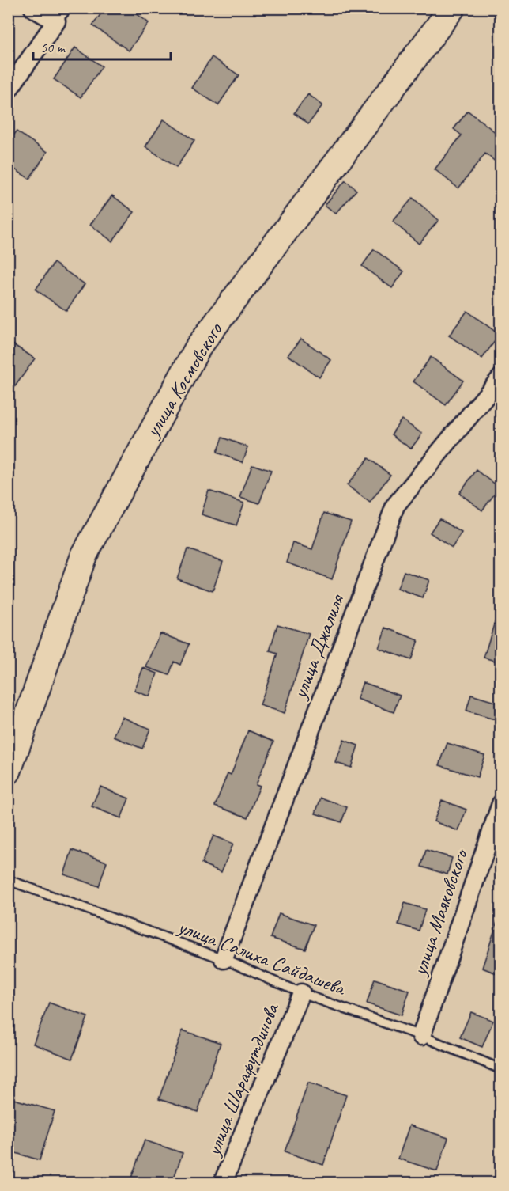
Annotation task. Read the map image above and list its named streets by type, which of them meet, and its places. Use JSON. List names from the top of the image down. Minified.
{"streets":{"main road":["улица Космовского"],"street":["улица Джалиля","улица Маяковского","улица Шарафутдинова"],"lane":["улица Салиха Сайдашева"]},"crossings":[["улица Джалиля","улица Салиха Сайдашева"],["улица Маяковского","улица Салиха Сайдашева"],["улица Салиха Сайдашева","улица Шарафутдинова"]],"scale_bar":"50 m"}
